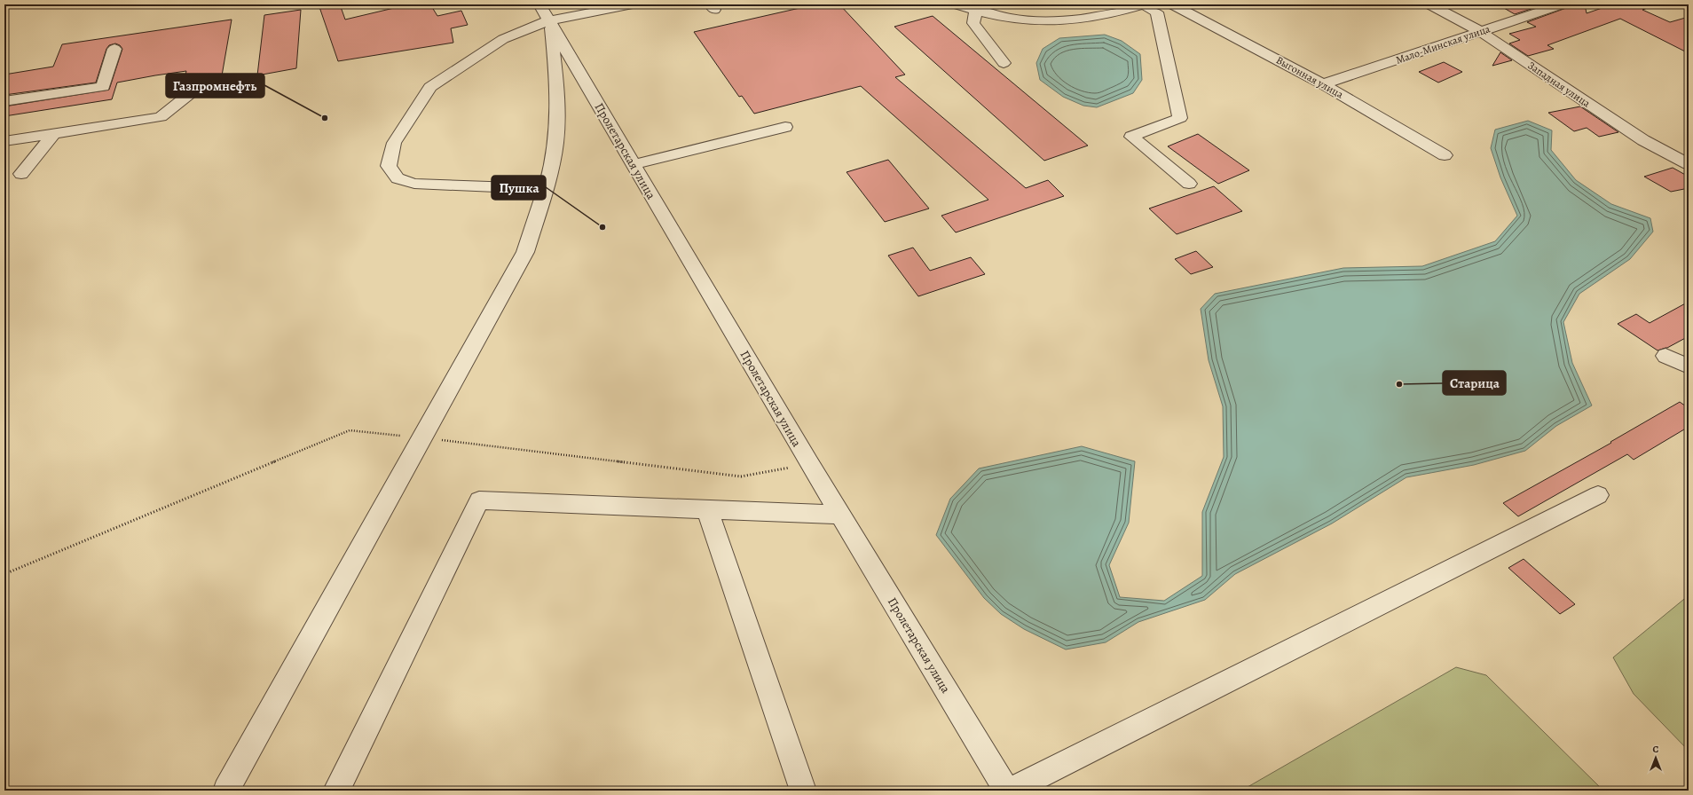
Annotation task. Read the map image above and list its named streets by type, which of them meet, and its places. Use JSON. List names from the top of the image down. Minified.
{"streets":{"street":["Мало-Минская улица","Выгонная улица","Западная улица","Пролетарская улица"]},"crossings":[["Мало-Минская улица","Выгонная улица"],["Мало-Минская улица","Западная улица"]],"places":["Газпромнефть","Пушка","Старица"],"north":"top"}
